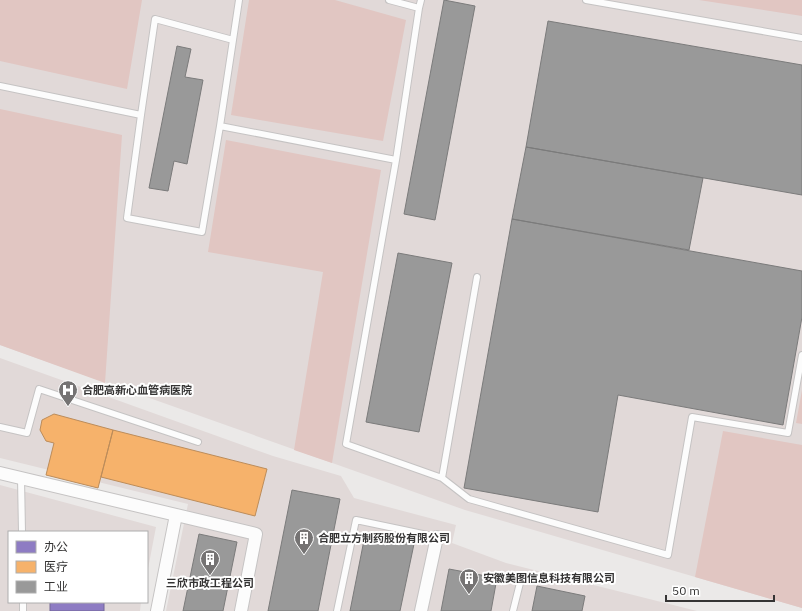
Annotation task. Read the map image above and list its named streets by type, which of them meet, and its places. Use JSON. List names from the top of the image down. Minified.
{"places":{"hospital":["合肥高新心血管病医院"],"building":["合肥立方制药股份有限公司","三欣市政工程公司","安徽美图信息科技有限公司"]},"legend":["办公","医疗","工业"],"scale_bar":"50 m"}
